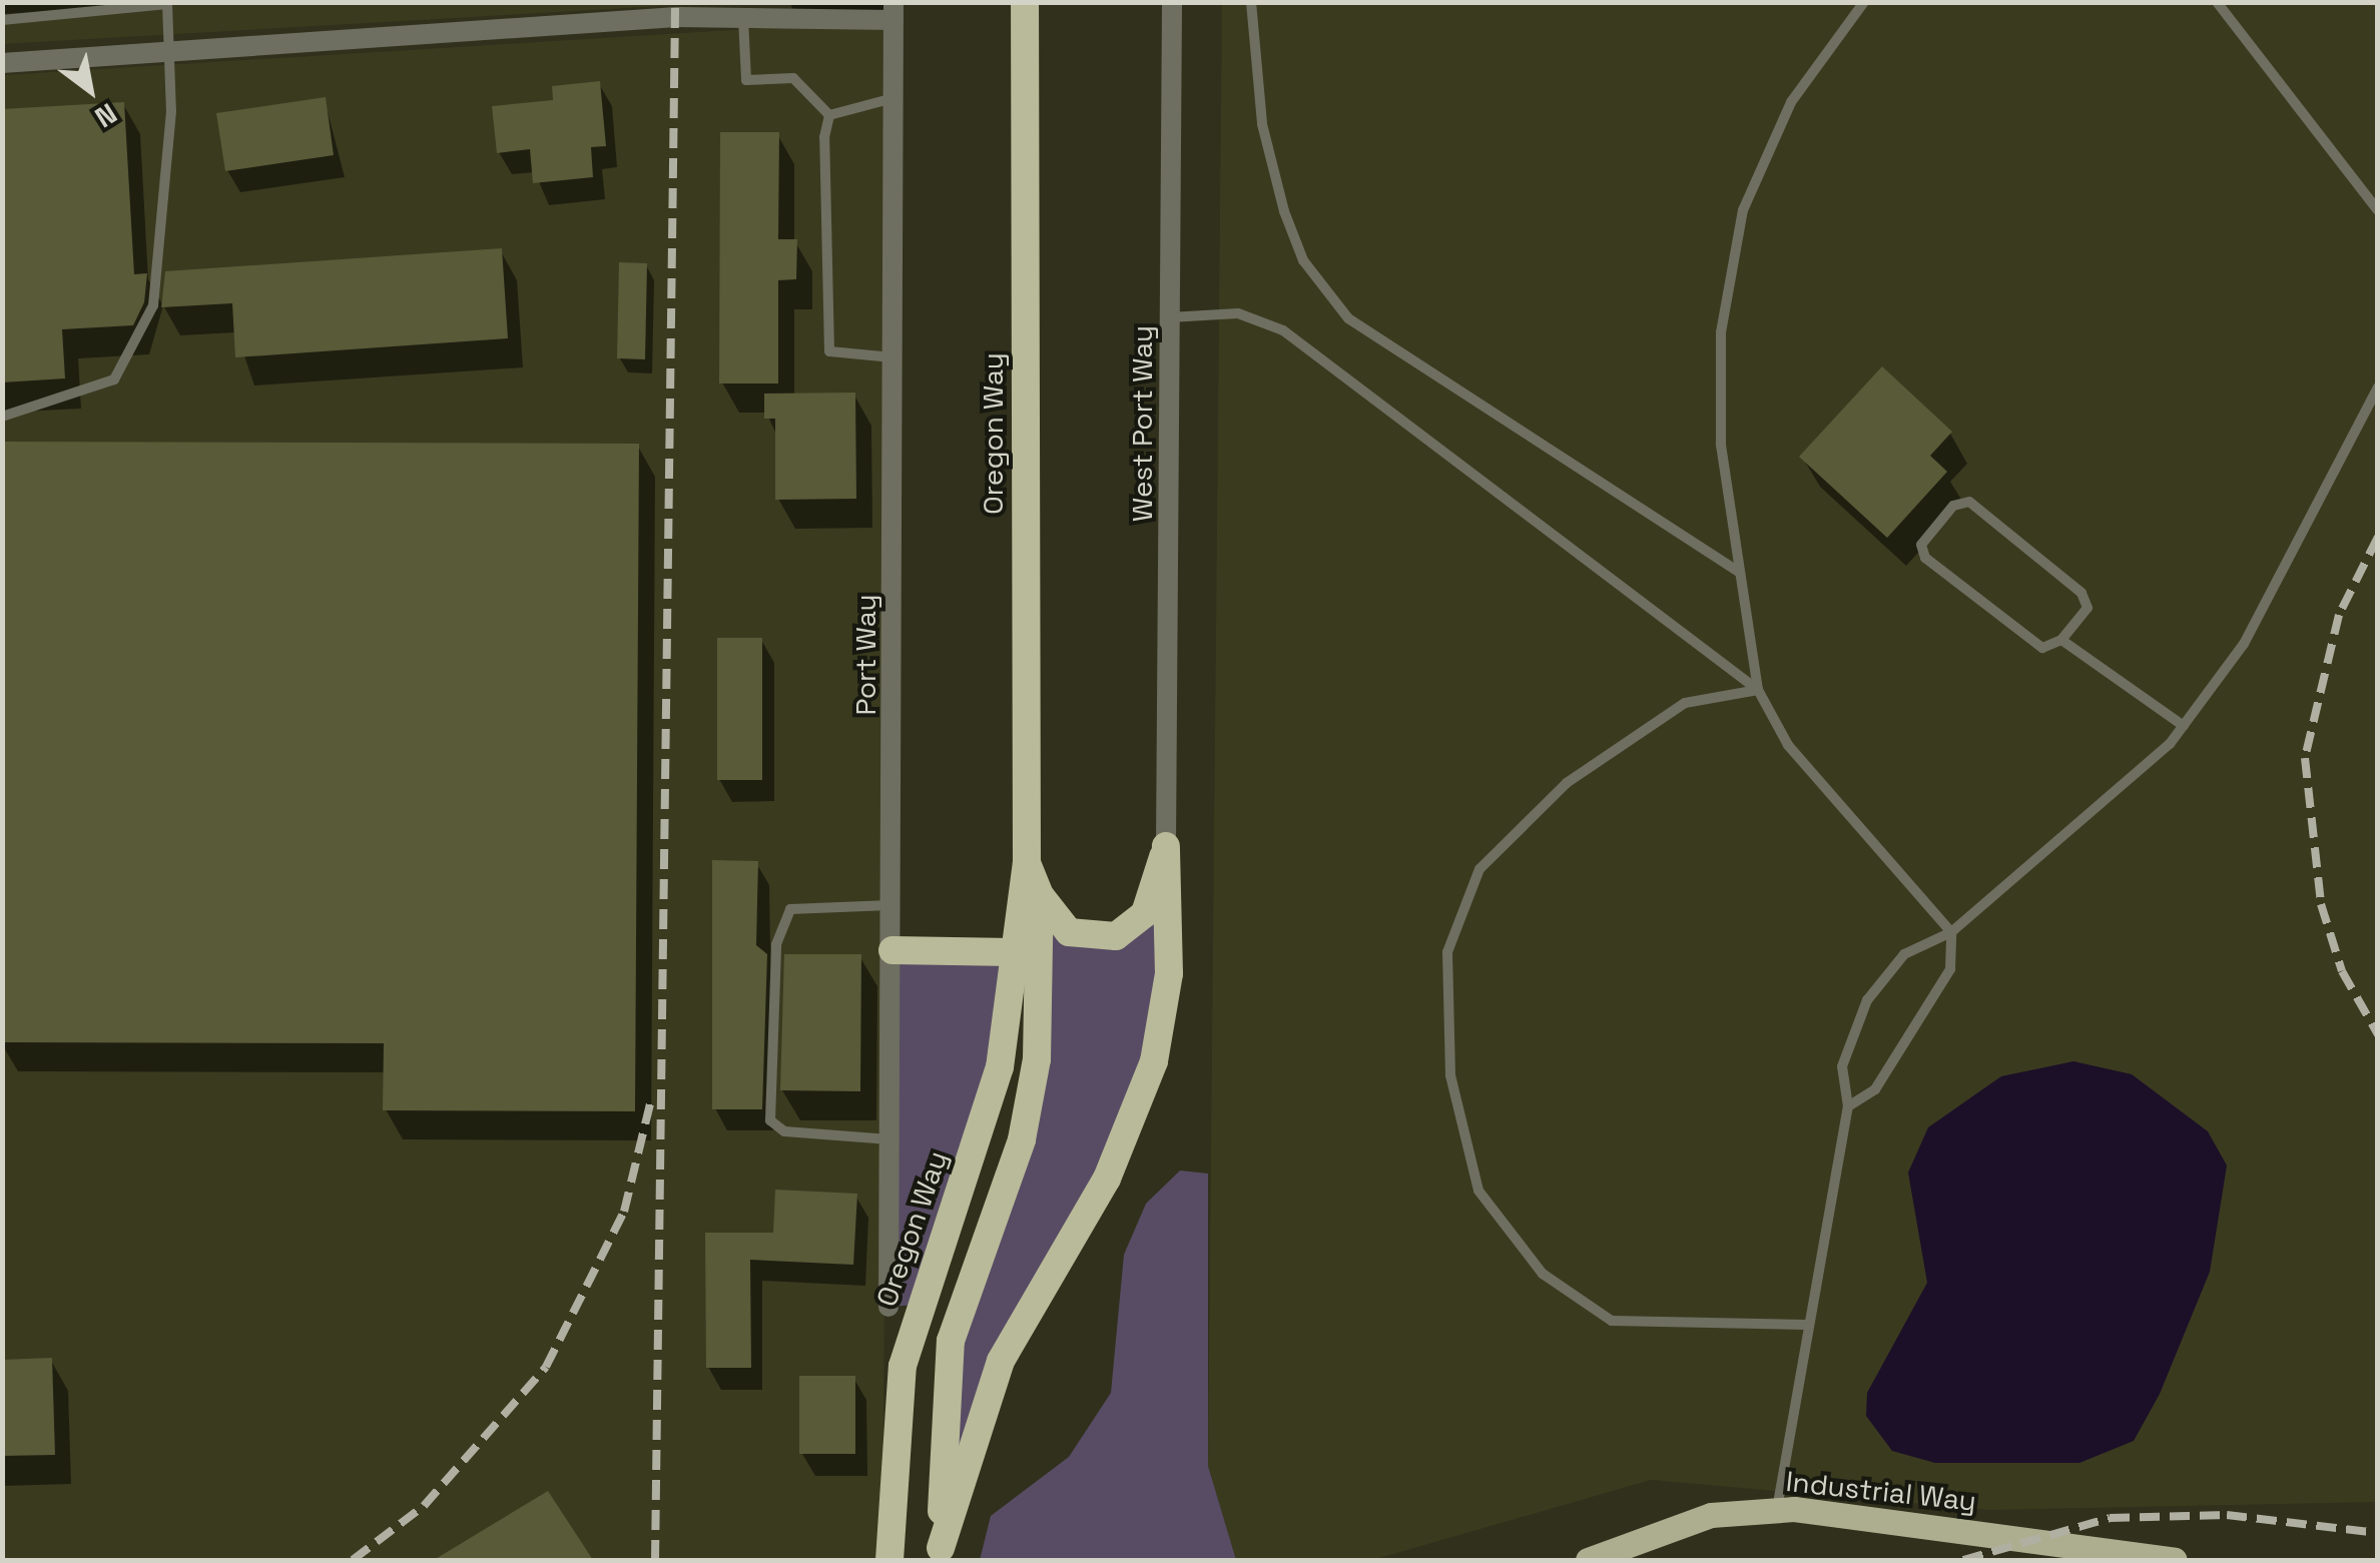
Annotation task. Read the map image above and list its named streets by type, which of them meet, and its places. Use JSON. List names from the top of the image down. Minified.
{"streets":{"highway":["Oregon Way"],"main road":["Industrial Way"],"street":["West Port Way","Port Way"]},"north":"bottom right"}
